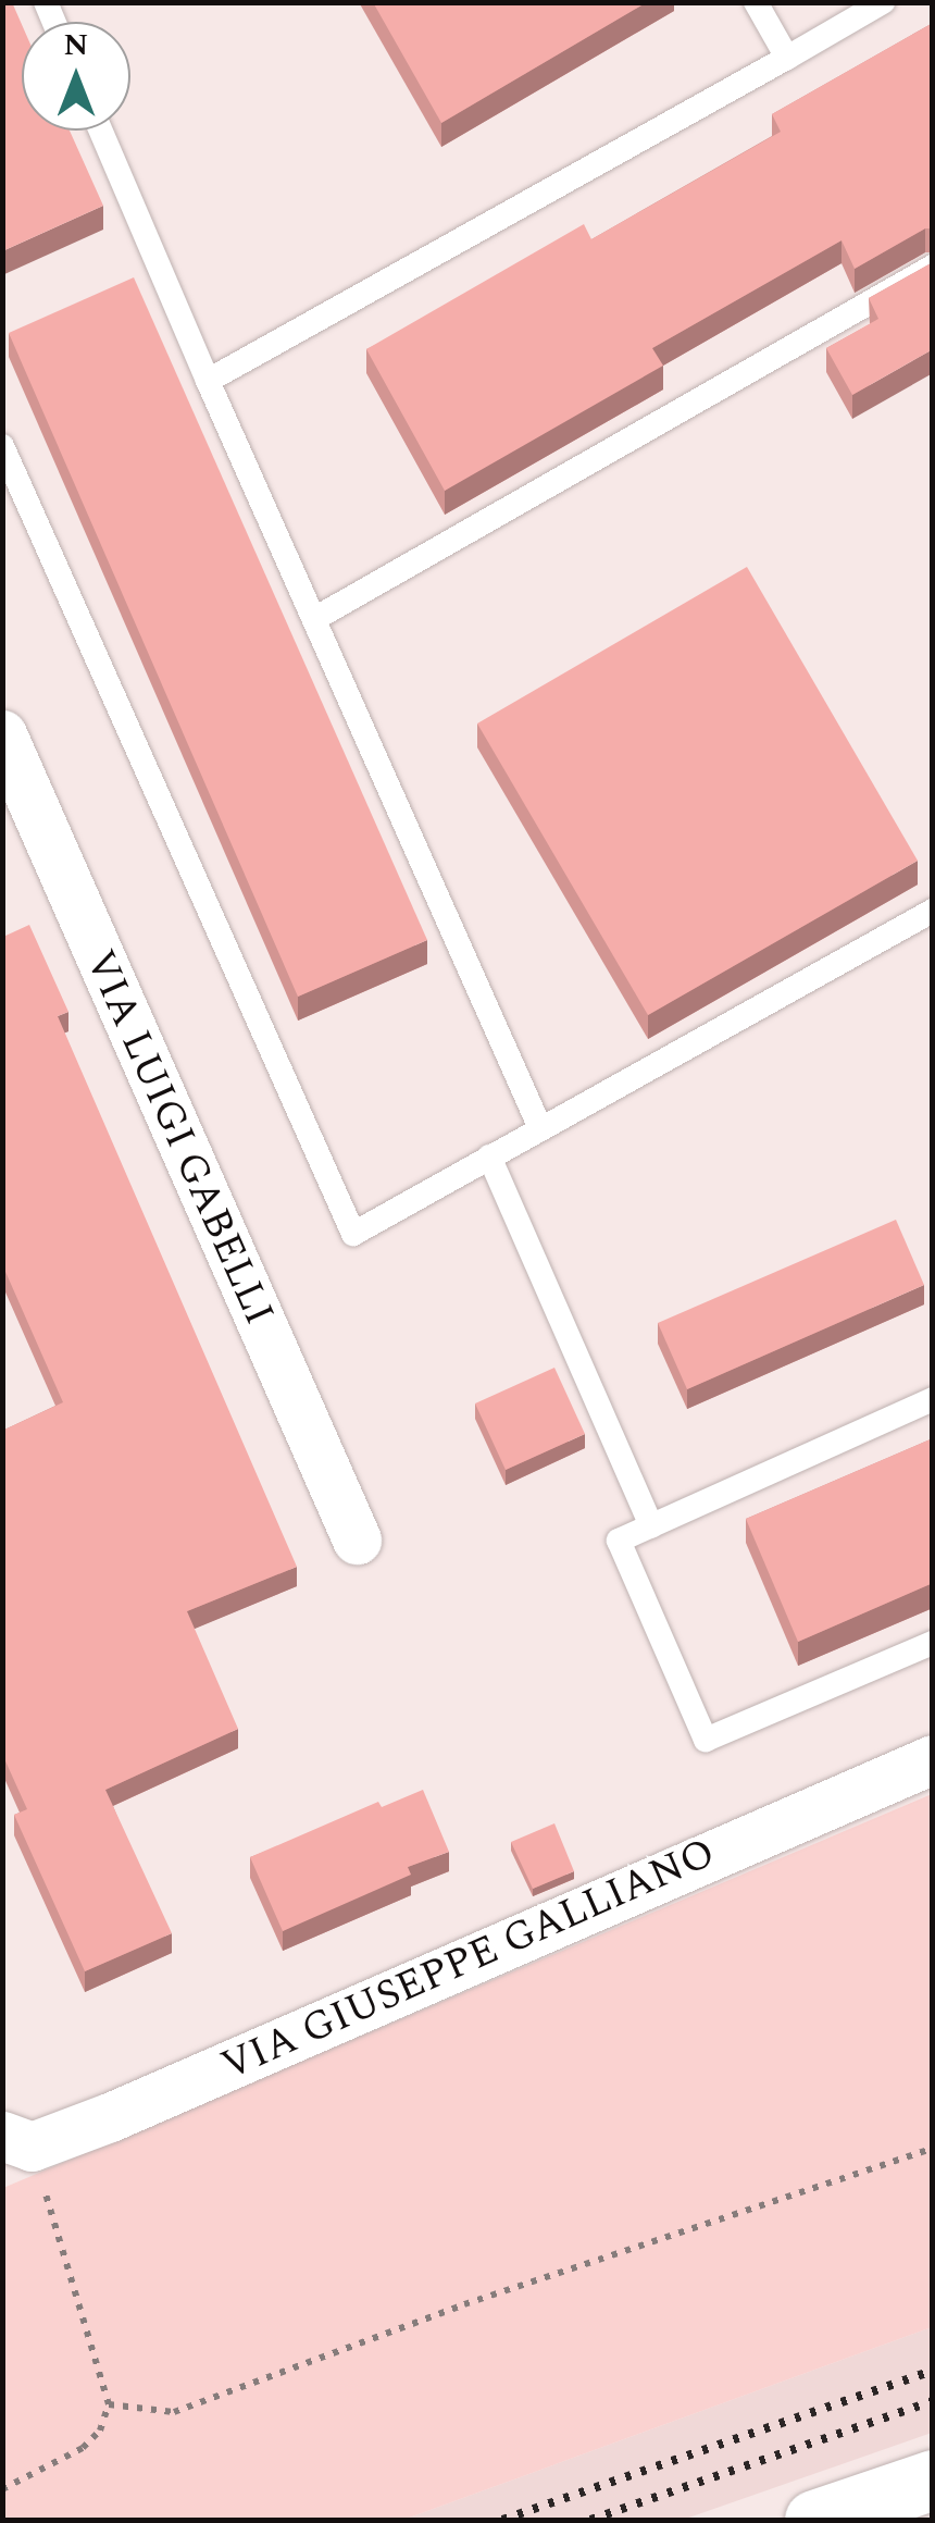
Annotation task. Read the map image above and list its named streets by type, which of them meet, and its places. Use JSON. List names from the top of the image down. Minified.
{"streets":{"street":["VIA LUIGI GABELLI","VIA GIUSEPPE GALLIANO"]},"north":"top"}
